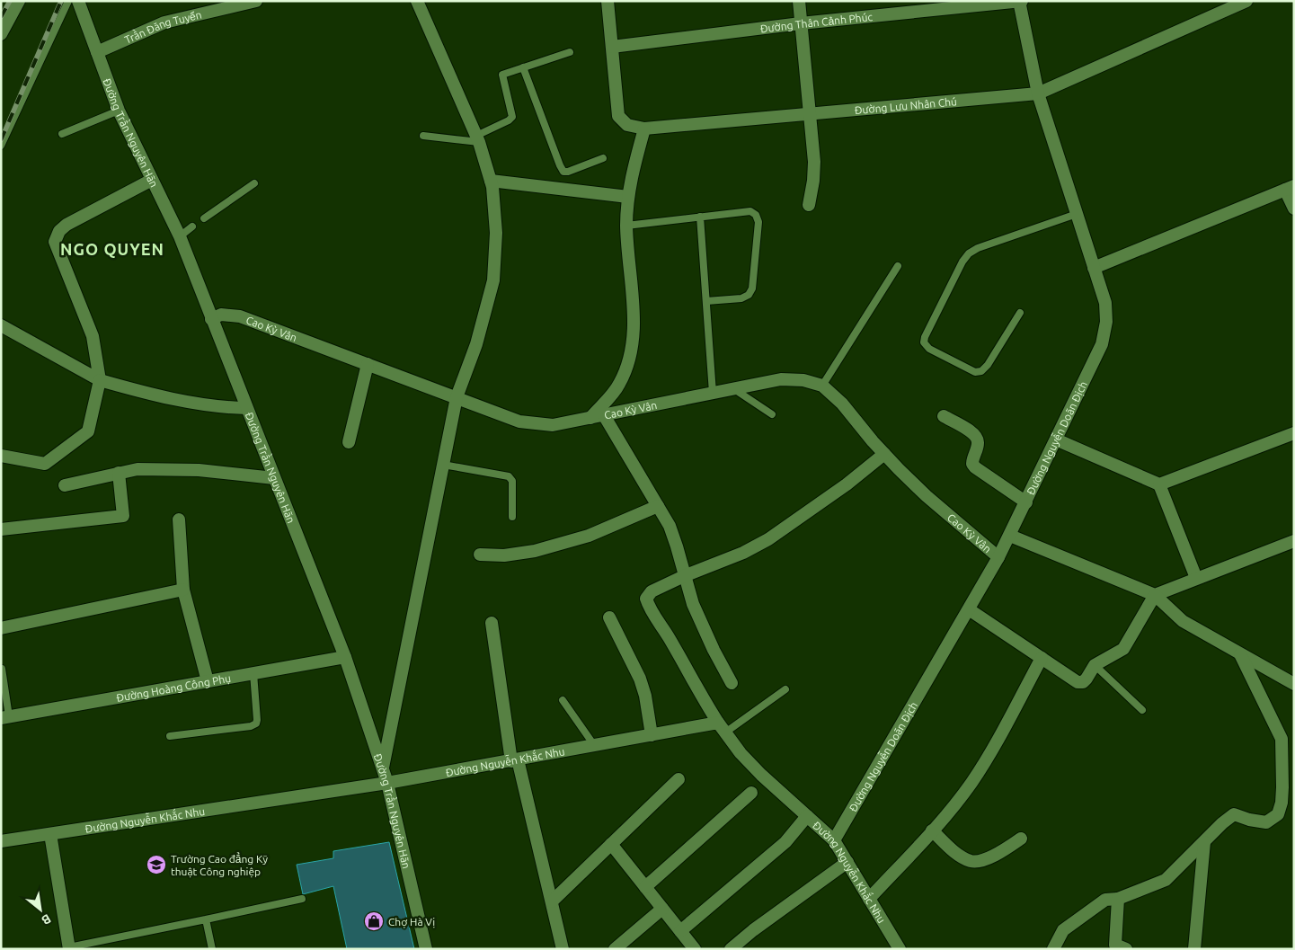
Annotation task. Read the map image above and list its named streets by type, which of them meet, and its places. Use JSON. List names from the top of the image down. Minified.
{"streets":{"street":["Đường Thân Cảnh Phúc","Trần Đăng Tuyển","Đường Lưu Nhân Chú","Đường Trần Nguyên Hãn","Cao Kỳ Vân","Đường Nguyễn Doãn Địch","Đường Hoàng Công Phụ","Đường Nguyễn Khắc Nhu"]},"crossings":[["Đường Thân Cảnh Phúc","Đường Lưu Nhân Chú"],["Đường Thân Cảnh Phúc","Đường Nguyễn Doãn Địch"],["Trần Đăng Tuyển","Đường Trần Nguyên Hãn"],["Đường Lưu Nhân Chú","Đường Nguyễn Doãn Địch"],["Đường Trần Nguyên Hãn","Cao Kỳ Vân"],["Đường Trần Nguyên Hãn","Đường Hoàng Công Phụ"],["Đường Trần Nguyên Hãn","Đường Nguyễn Khắc Nhu"],["Cao Kỳ Vân","Đường Nguyễn Doãn Địch"],["Đường Nguyễn Doãn Địch","Đường Nguyễn Khắc Nhu"]],"districts":["NGO QUYEN"],"places":{"school or university":["Trường Cao đẳng Kỹ thuật Công nghiệp"],"shop":["Chợ Hà Vị"]},"north":"bottom right"}
